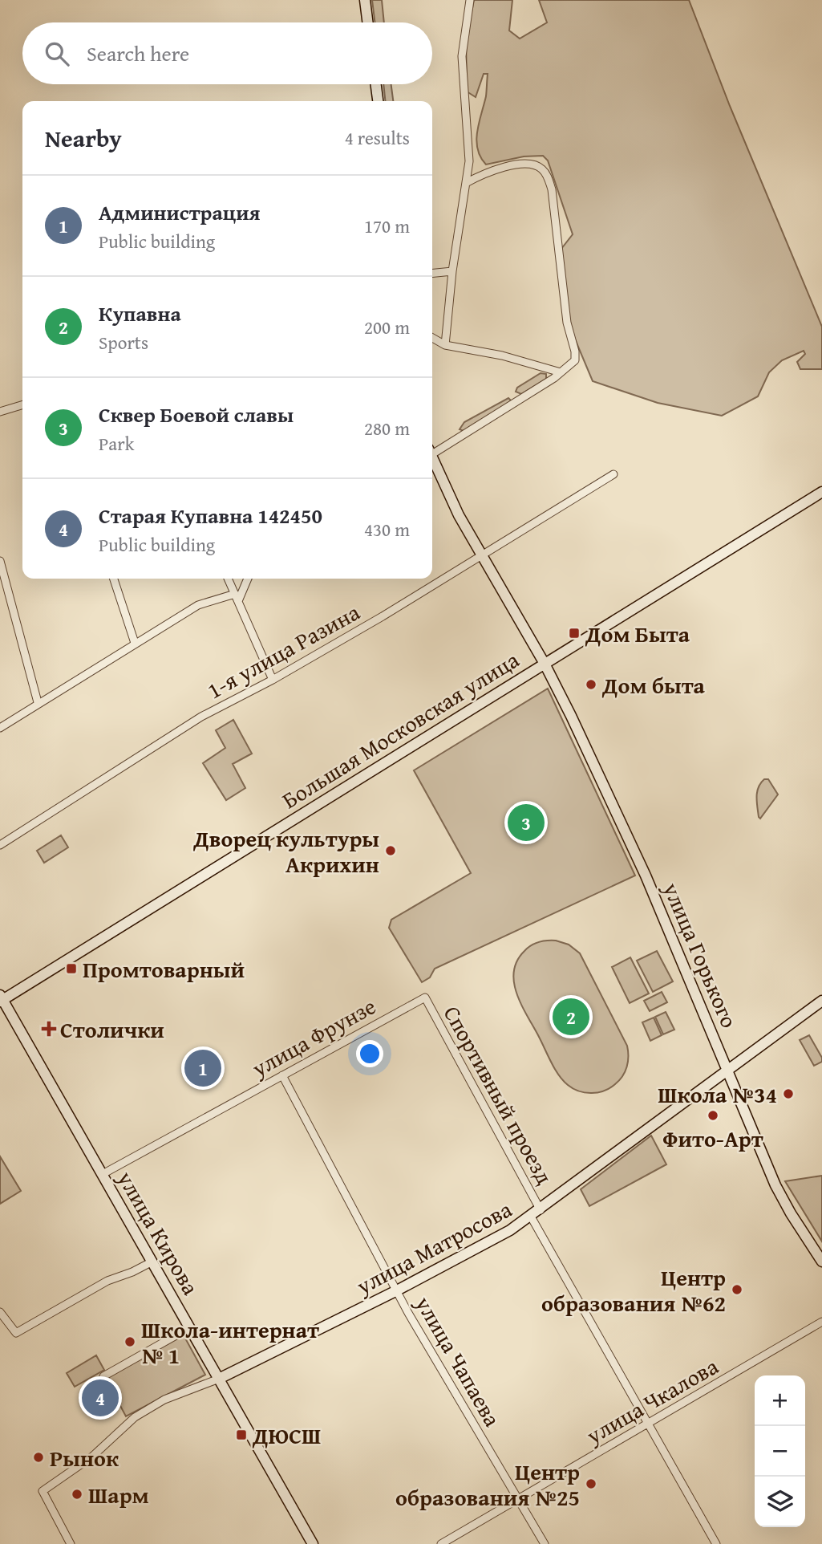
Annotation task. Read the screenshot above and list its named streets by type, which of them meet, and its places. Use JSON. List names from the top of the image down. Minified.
{"streets":{"street":["1-я улица Разина","Большая Московская улица","улица Горького","улица Фрунзе","Спортивный проезд","улица Кирова","улица Матросова","улица Чапаева","улица Чкалова"]},"crossings":[["1-я улица Разина","улица Горького"],["Большая Московская улица","улица Горького"],["Большая Московская улица","улица Кирова"],["улица Горького","улица Матросова"],["улица Фрунзе","Спортивный проезд"],["улица Фрунзе","улица Кирова"],["улица Фрунзе","улица Чапаева"],["Спортивный проезд","улица Матросова"],["улица Кирова","улица Матросова"],["улица Матросова","улица Чапаева"],["улица Чапаева","улица Чкалова"]],"places":{"transit":["Дом Быта","Промтоварный","ДЮСШ"],"other":["Дом быта","Дворец культуры Акрихин","Школа №34","Фито-Арт","Центр образования №62","Школа-интернат № 1","Рынок","Центр образования №25","Шарм"],"health":["Столички"]},"page":{"search":"Search here","heading":["Nearby","4 results"],"list":[{"mark":"1","name":"Администрация","note":"Public building","value":"170 m"},{"mark":"2","name":"Купавна","note":"Sports","value":"200 m"},{"mark":"3","name":"Сквер Боевой славы","note":"Park","value":"280 m"},{"mark":"4","name":"Старая Купавна 142450","note":"Public building","value":"430 m"}],"pins":["3","2","1","4"],"map_buttons":["+","−"]}}
